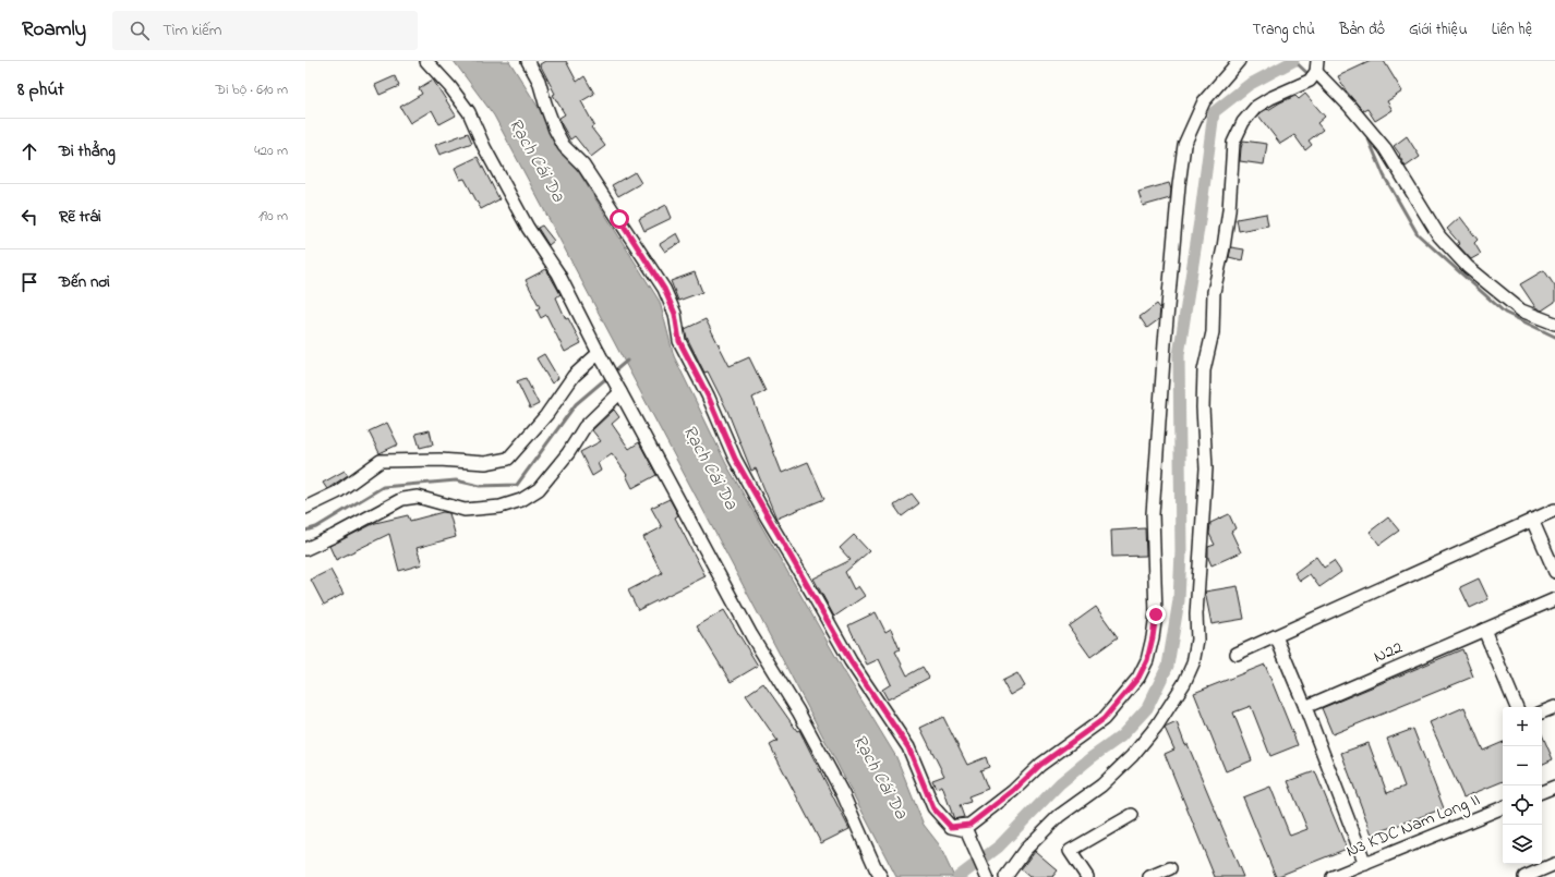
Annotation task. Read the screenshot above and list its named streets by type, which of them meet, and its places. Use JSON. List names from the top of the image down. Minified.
{"streets":{"street":["N22","N3 KDC Nam Long II"]},"water":["Rạch Cái Da"],"page":{"header":"Roamly","search":"Tìm kiếm","nav":["Trang chủ","Bản đồ","Giới thiệu","Liên hệ"],"heading":["8 phút","Đi bộ · 610 m"],"list":[["Đi thẳng","420 m"],["Rẽ trái","190 m"],"Đến nơi"],"map_buttons":["+","−"]}}
